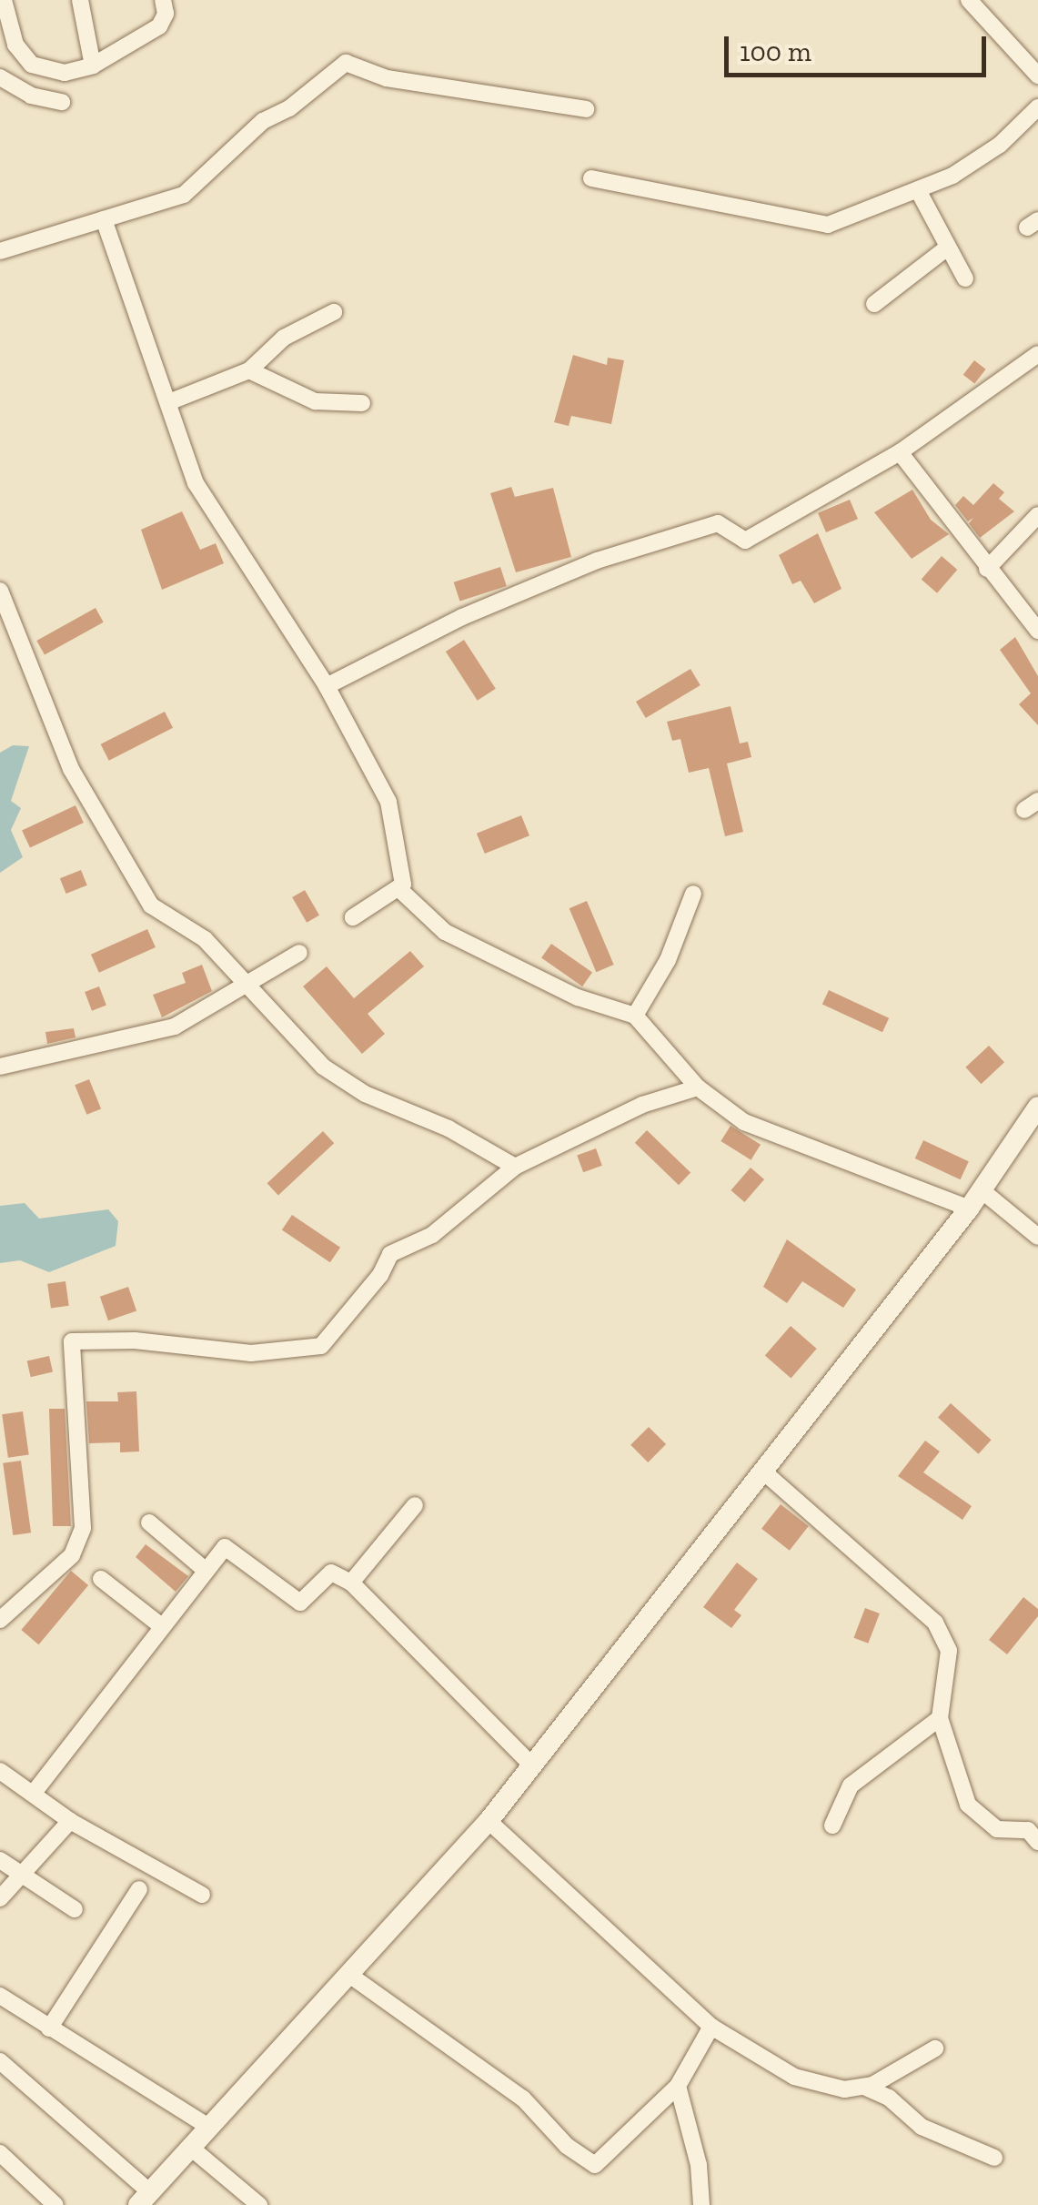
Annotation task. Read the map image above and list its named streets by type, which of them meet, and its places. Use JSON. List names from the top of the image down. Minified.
{"scale_bar":"100 m"}
